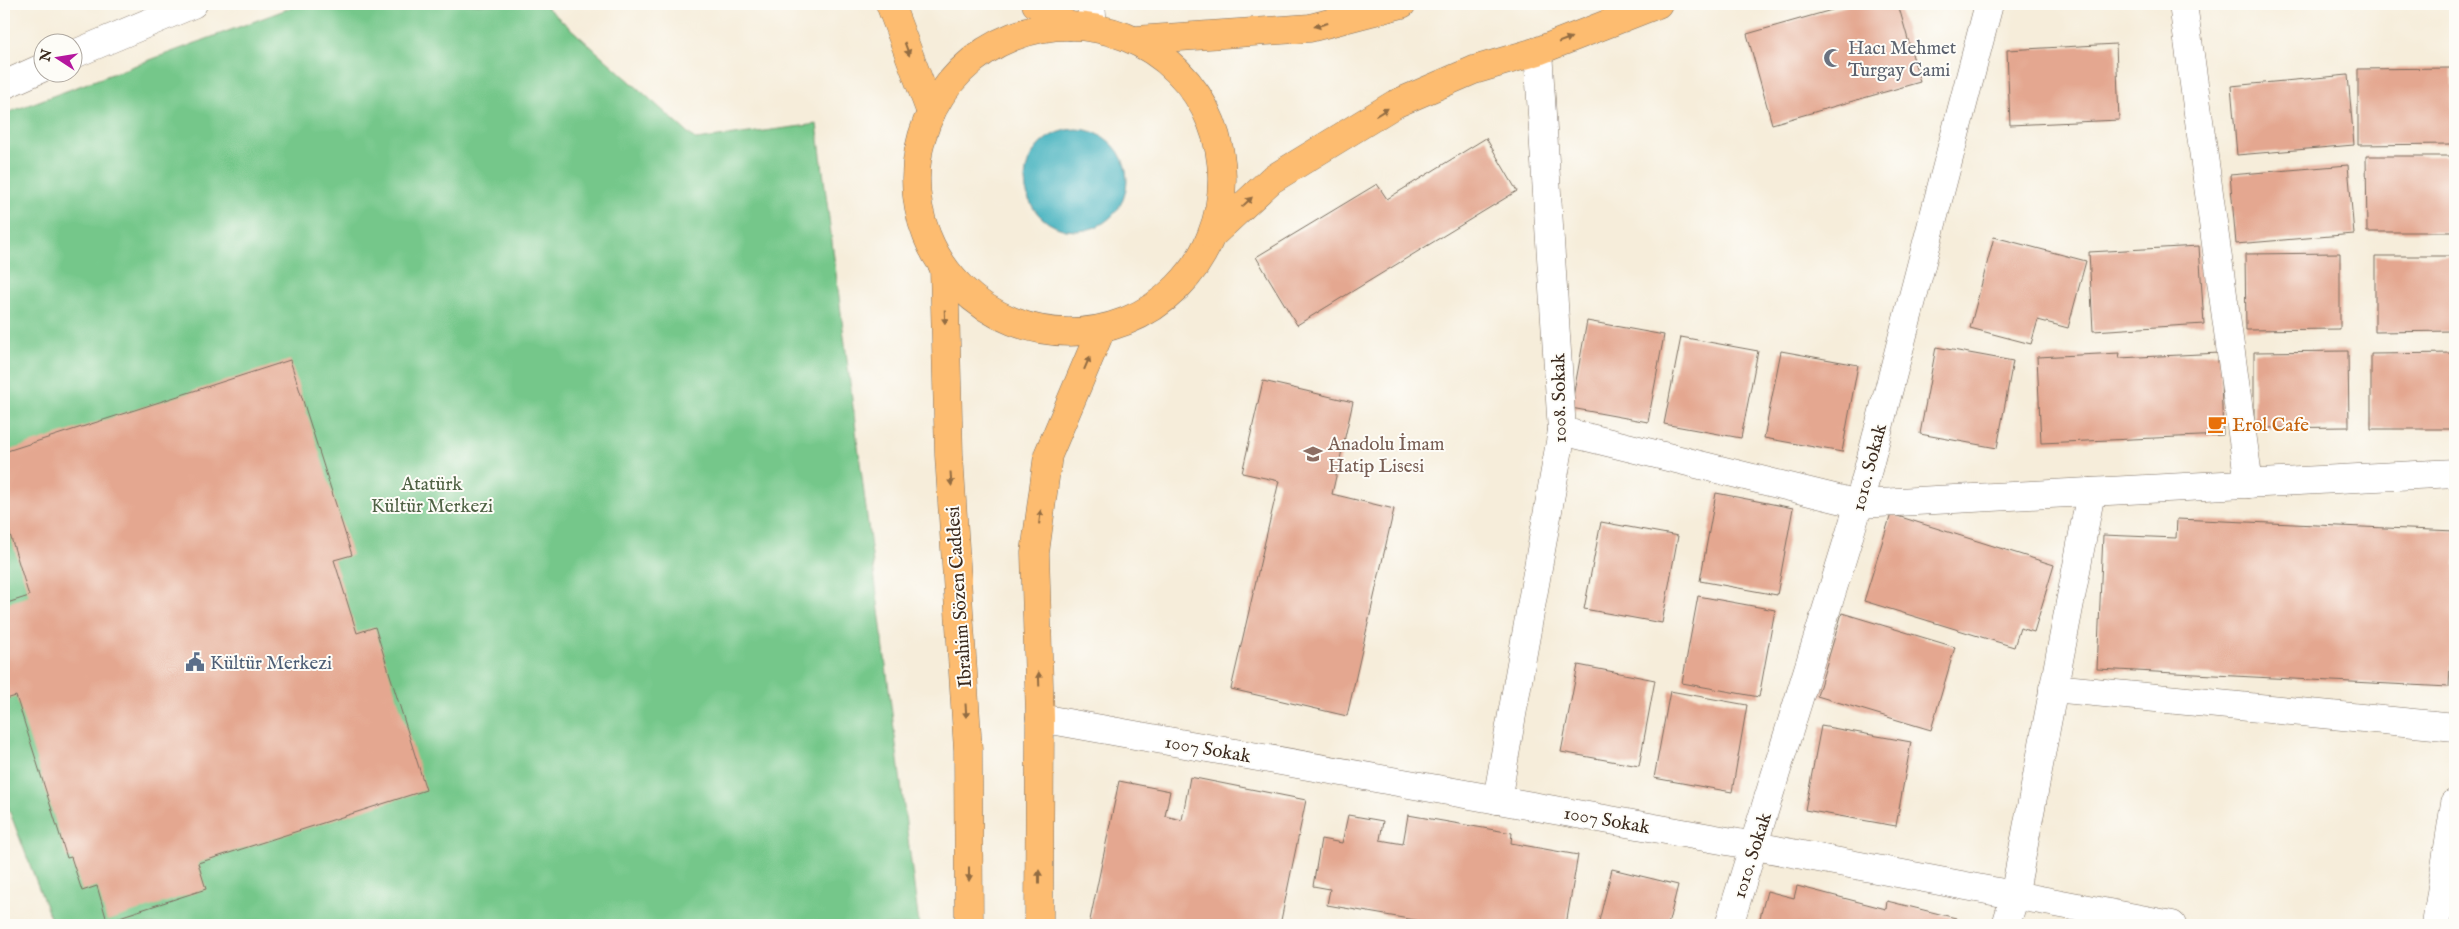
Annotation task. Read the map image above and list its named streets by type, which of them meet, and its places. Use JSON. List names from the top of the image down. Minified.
{"streets":{"main road":["Ibrahim Sözen Caddesi"],"street":["1008. Sokak","1010. Sokak","1007 Sokak"]},"crossings":[["1008. Sokak","1007 Sokak"],["1010. Sokak","1007 Sokak"]],"parks":["Atatürk Kültür Merkezi"],"places":{"mosque":["Hacı Mehmet Turgay Cami"],"cafe":["Erol Cafe"],"school or university":["Anadolu İmam Hatip Lisesi"],"public building":["Kültür Merkezi"]},"north":"left"}
